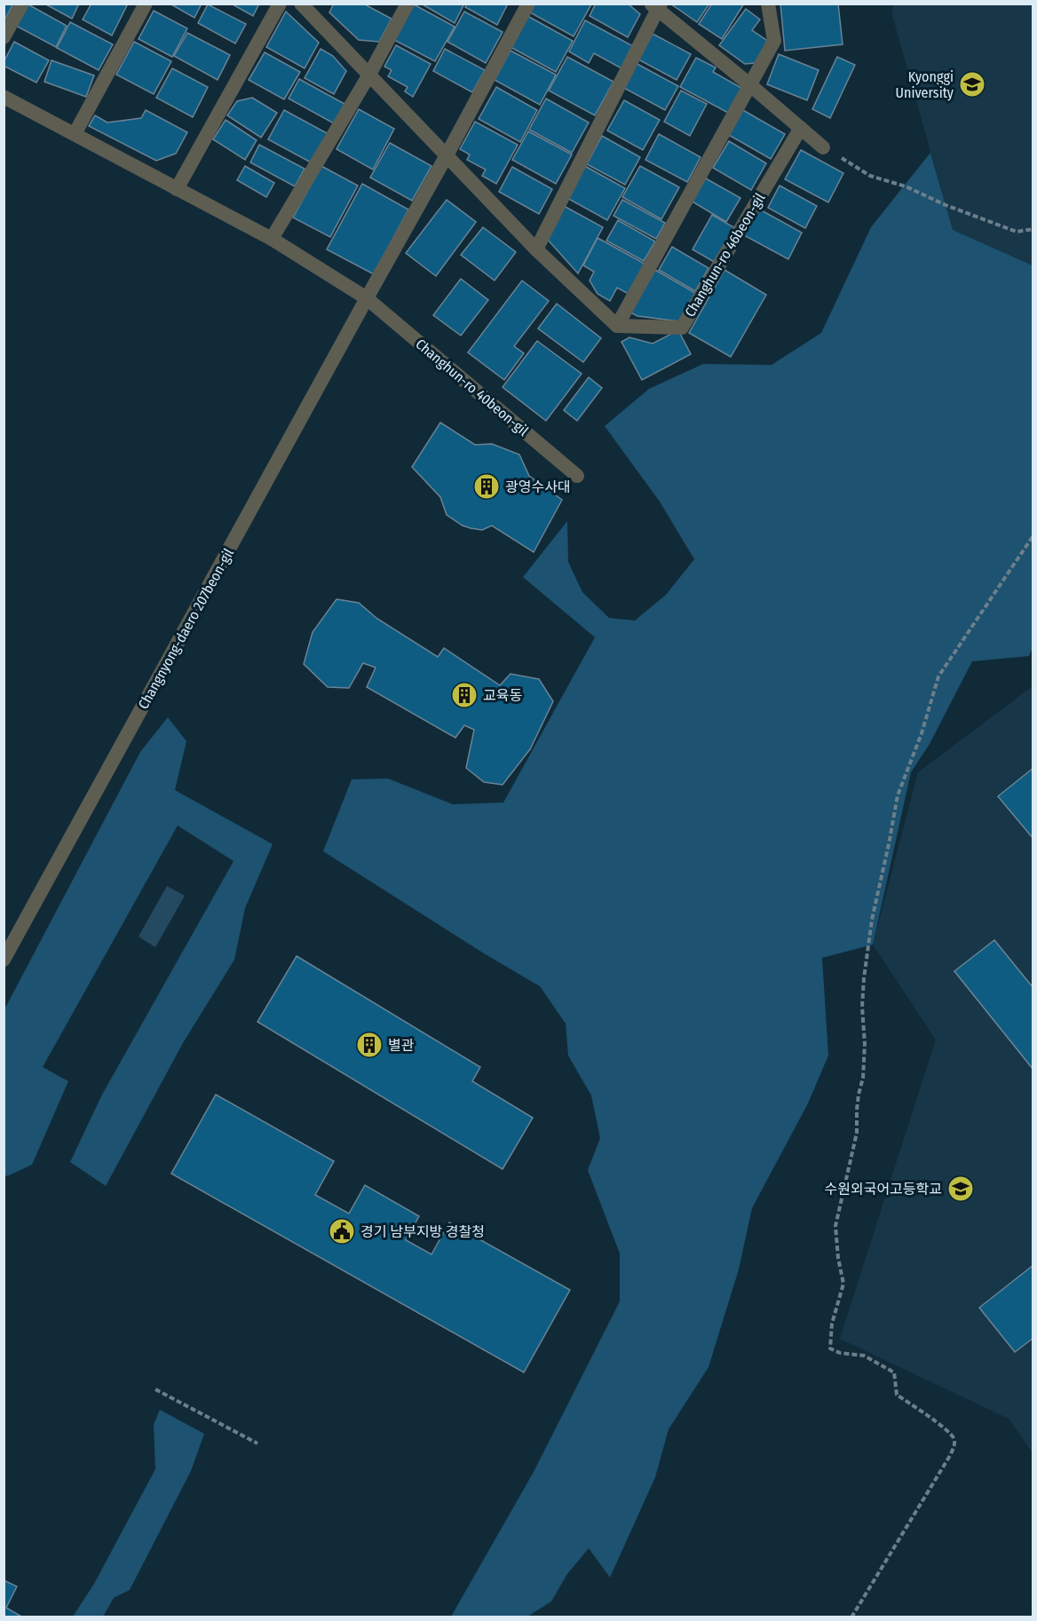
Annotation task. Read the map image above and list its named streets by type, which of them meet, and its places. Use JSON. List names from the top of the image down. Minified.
{"streets":{"street":["Changhun-ro 46beon-gil","Changhun-ro 40beon-gil","Changnyong-daero 207beon-gil"]},"crossings":[["Changhun-ro 40beon-gil","Changnyong-daero 207beon-gil"]],"places":{"school or university":["Kyonggi University","수원외국어고등학교"],"building":["광영수사대","교육동","별관"],"public building":["경기 남부지방 경찰청"]}}
